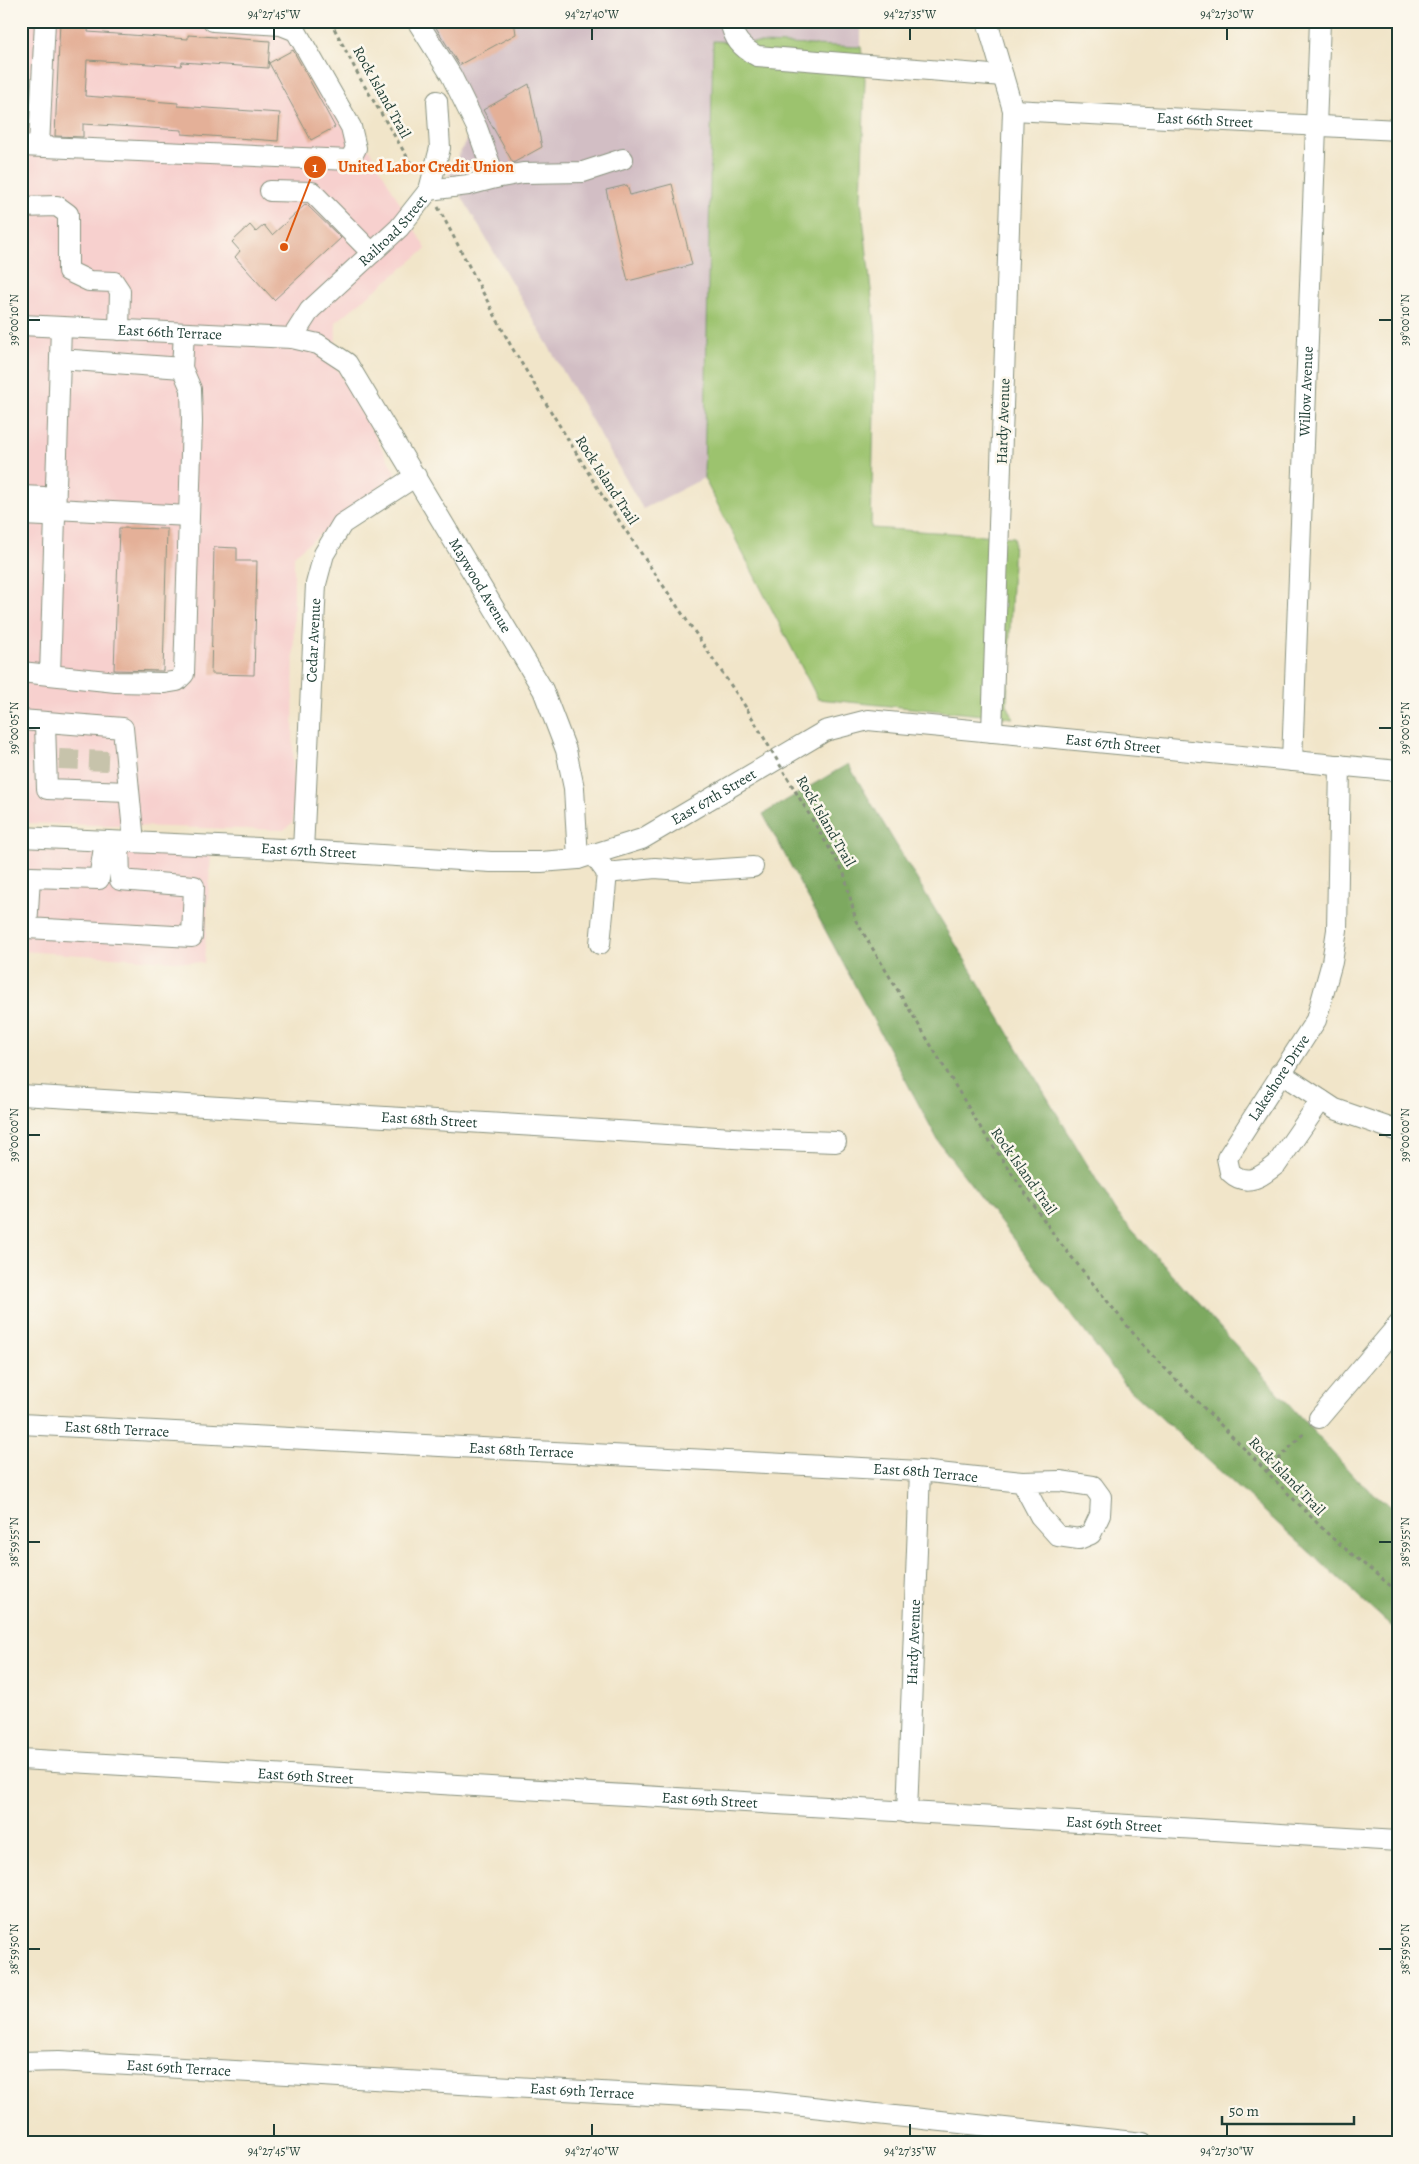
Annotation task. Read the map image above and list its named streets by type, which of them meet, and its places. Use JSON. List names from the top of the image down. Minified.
{"streets":{"street":["East 66th Street","Railroad Street","East 66th Terrace","Willow Avenue","Hardy Avenue","Maywood Avenue","Cedar Avenue","East 67th Street","Lakeshore Drive","East 68th Street","East 68th Terrace","East 69th Street","East 69th Terrace"],"path":["Rock Island Trail"]},"crossings":[["Rock Island Trail","Railroad Street"],["East 66th Street","Willow Avenue"],["East 66th Street","Hardy Avenue"],["Railroad Street","East 66th Terrace"],["East 66th Terrace","Maywood Avenue"],["Willow Avenue","East 67th Street"],["Hardy Avenue","East 67th Street"],["Hardy Avenue","East 68th Terrace"],["Hardy Avenue","East 69th Street"],["Maywood Avenue","Cedar Avenue"],["Maywood Avenue","East 67th Street"],["Cedar Avenue","East 67th Street"],["East 67th Street","Lakeshore Drive"]],"places":["United Labor Credit Union"],"scale_bar":"50 m","coordinates":["94°27'45\"W","94°27'40\"W","94°27'35\"W","94°27'30\"W","39°00'10\"N","39°00'05\"N","39°00'00\"N","38°59'55\"N","38°59'50\"N"]}
